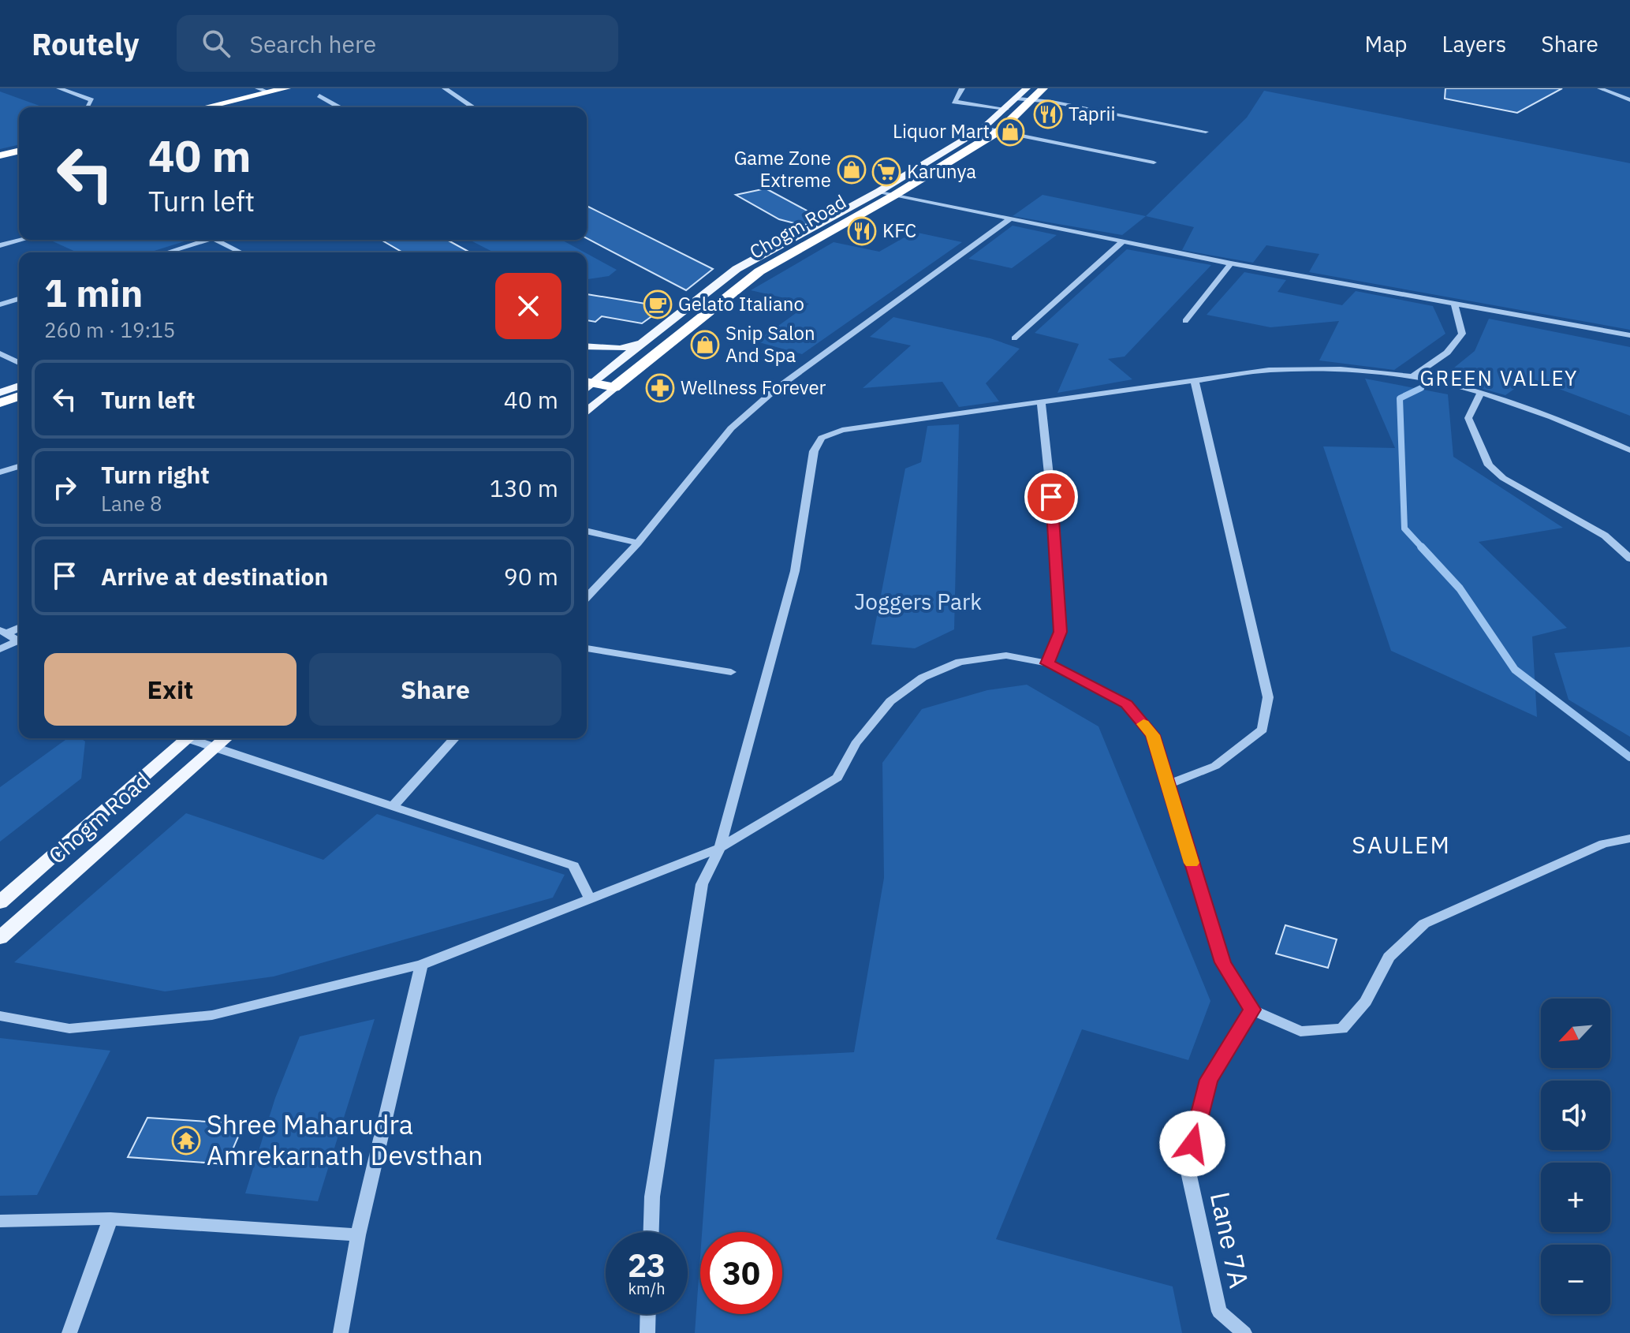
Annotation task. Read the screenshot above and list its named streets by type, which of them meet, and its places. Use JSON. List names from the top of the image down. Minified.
{"streets":{"highway":["Chogm Road"],"street":["Lane 7A"]},"districts":["GREEN VALLEY","SAULEM"],"parks":["Joggers Park"],"places":{"restaurant":["Taprii","KFC"],"shop":["Liquor Mart","Game Zone Extreme","Snip Salon And Spa"],"supermarket":["Karunya"],"cafe":["Gelato Italiano"],"pharmacy":["Wellness Forever"],"temple":["Shree Maharudra Amrekarnath Devsthan"]},"north":"bottom left","page":{"header":"Routely","search":"Search here","nav":["Map","Layers","Share"],"turn":["40 m","Turn left"],"heading":["1 min","260 m · 19:15"],"list":[{"name":"Turn left","value":"40 m"},{"name":"Turn right","note":"Lane 8","value":"130 m"},{"name":"Arrive at destination","value":"90 m"}],"buttons":["Exit","Share"],"map_buttons":["+","−"],"speed":"23 km/h","limit":"30"}}
